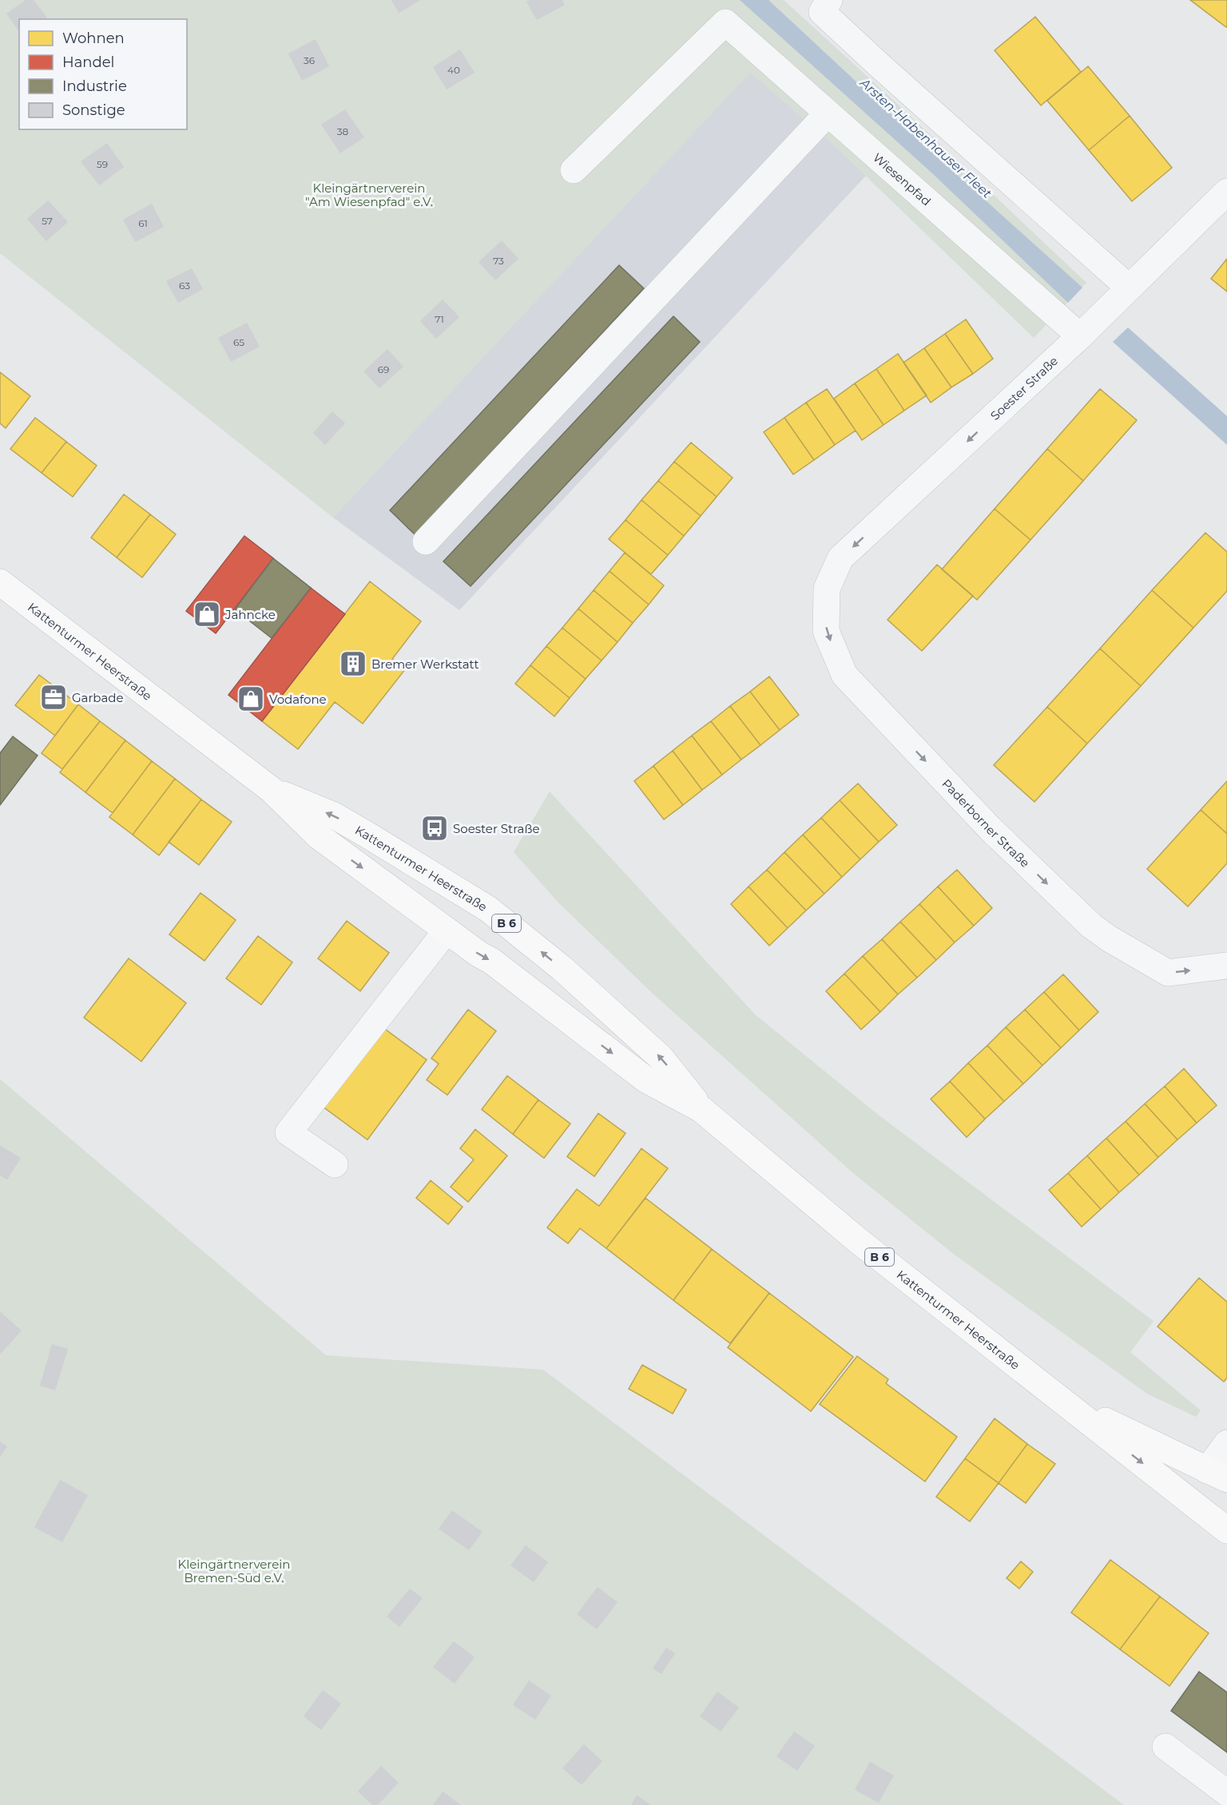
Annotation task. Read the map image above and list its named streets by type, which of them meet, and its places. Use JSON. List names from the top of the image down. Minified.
{"streets":{"main road":["Kattenturmer Heerstraße","B 6"],"street":["Wiesenpfad","Soester Straße","Paderborner Straße"]},"crossings":[["Wiesenpfad","Soester Straße"],["Soester Straße","Paderborner Straße"]],"one_way":["Soester Straße","Paderborner Straße"],"water":["Arsten-Habenhauser Fleet"],"parks":["Kleingärtnerverein \"Am Wiesenpfad\" e.V.","Kleingärtnerverein Bremen-Süd e.V."],"places":{"shop":["Jahncke","Vodafone"],"building":["Bremer Werkstatt"],"office":["Garbade"],"bus stop":["Soester Straße"]},"house_numbers":["36","40","38","59","57","61","73","63","71","65","69"],"legend":["Wohnen","Handel","Industrie","Sonstige"]}
